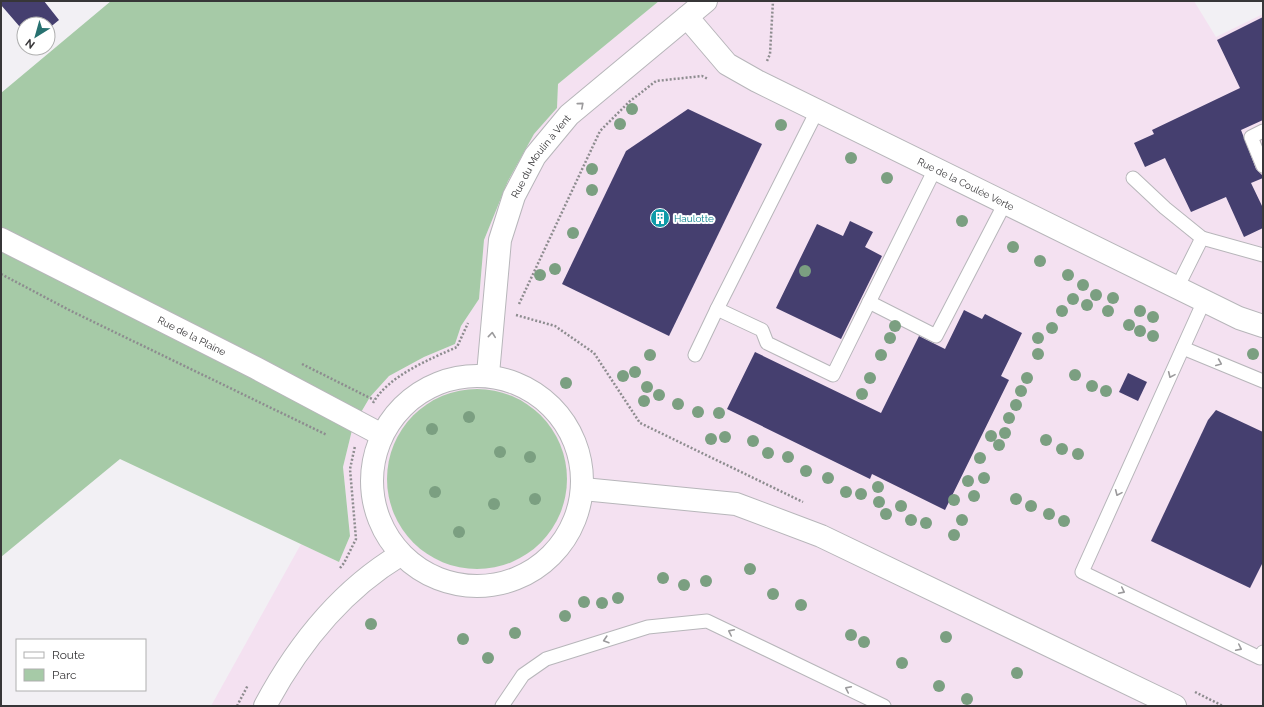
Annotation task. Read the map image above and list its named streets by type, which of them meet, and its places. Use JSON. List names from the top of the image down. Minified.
{"streets":{"street":["Rue du Moulin à Vent","Rue de la Coulée Verte","Rue de la Plaine"]},"crossings":[["Rue du Moulin à Vent","Rue de la Coulée Verte"]],"one_way":["Rue du Moulin à Vent"],"places":{"building":["Haulotte"]},"legend":["Route","Parc"],"north":"bottom left"}
